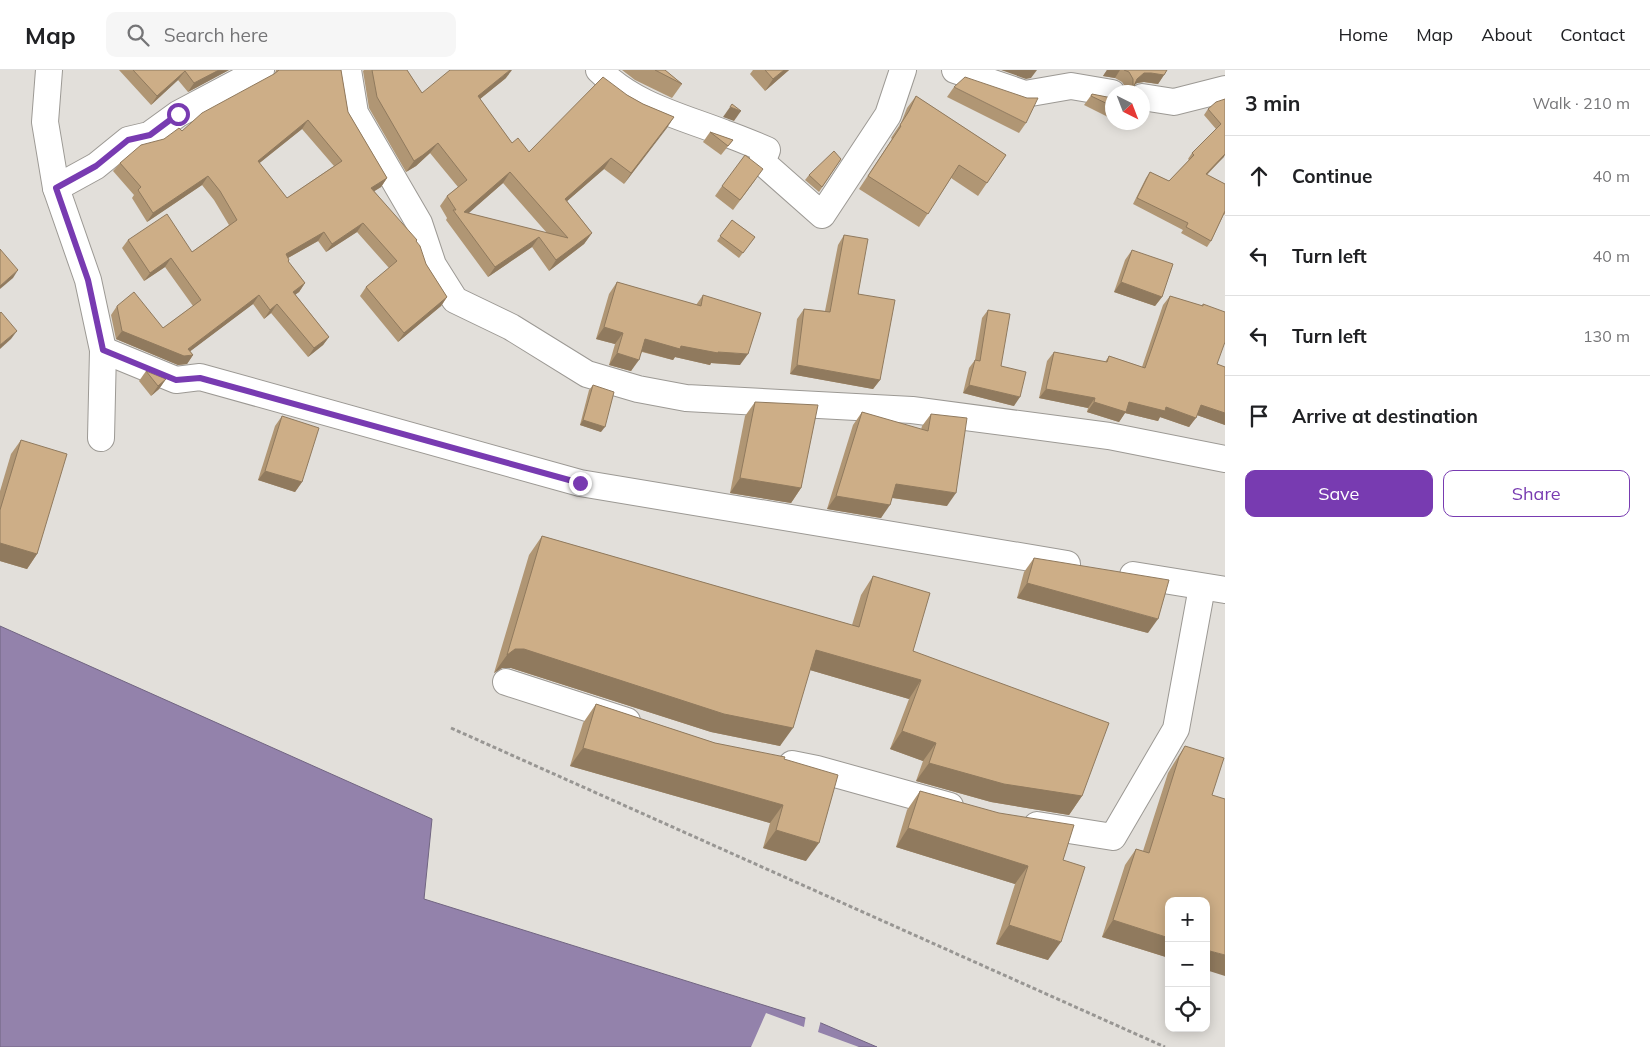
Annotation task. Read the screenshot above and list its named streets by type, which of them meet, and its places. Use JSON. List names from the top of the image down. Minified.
{"north":"bottom right","page":{"header":"Map","search":"Search here","nav":["Home","Map","About","Contact"],"heading":["3 min","Walk · 210 m"],"list":[["Continue","40 m"],["Turn left","40 m"],["Turn left","130 m"],"Arrive at destination"],"buttons":["Save","Share"],"map_buttons":["+","−"]}}
